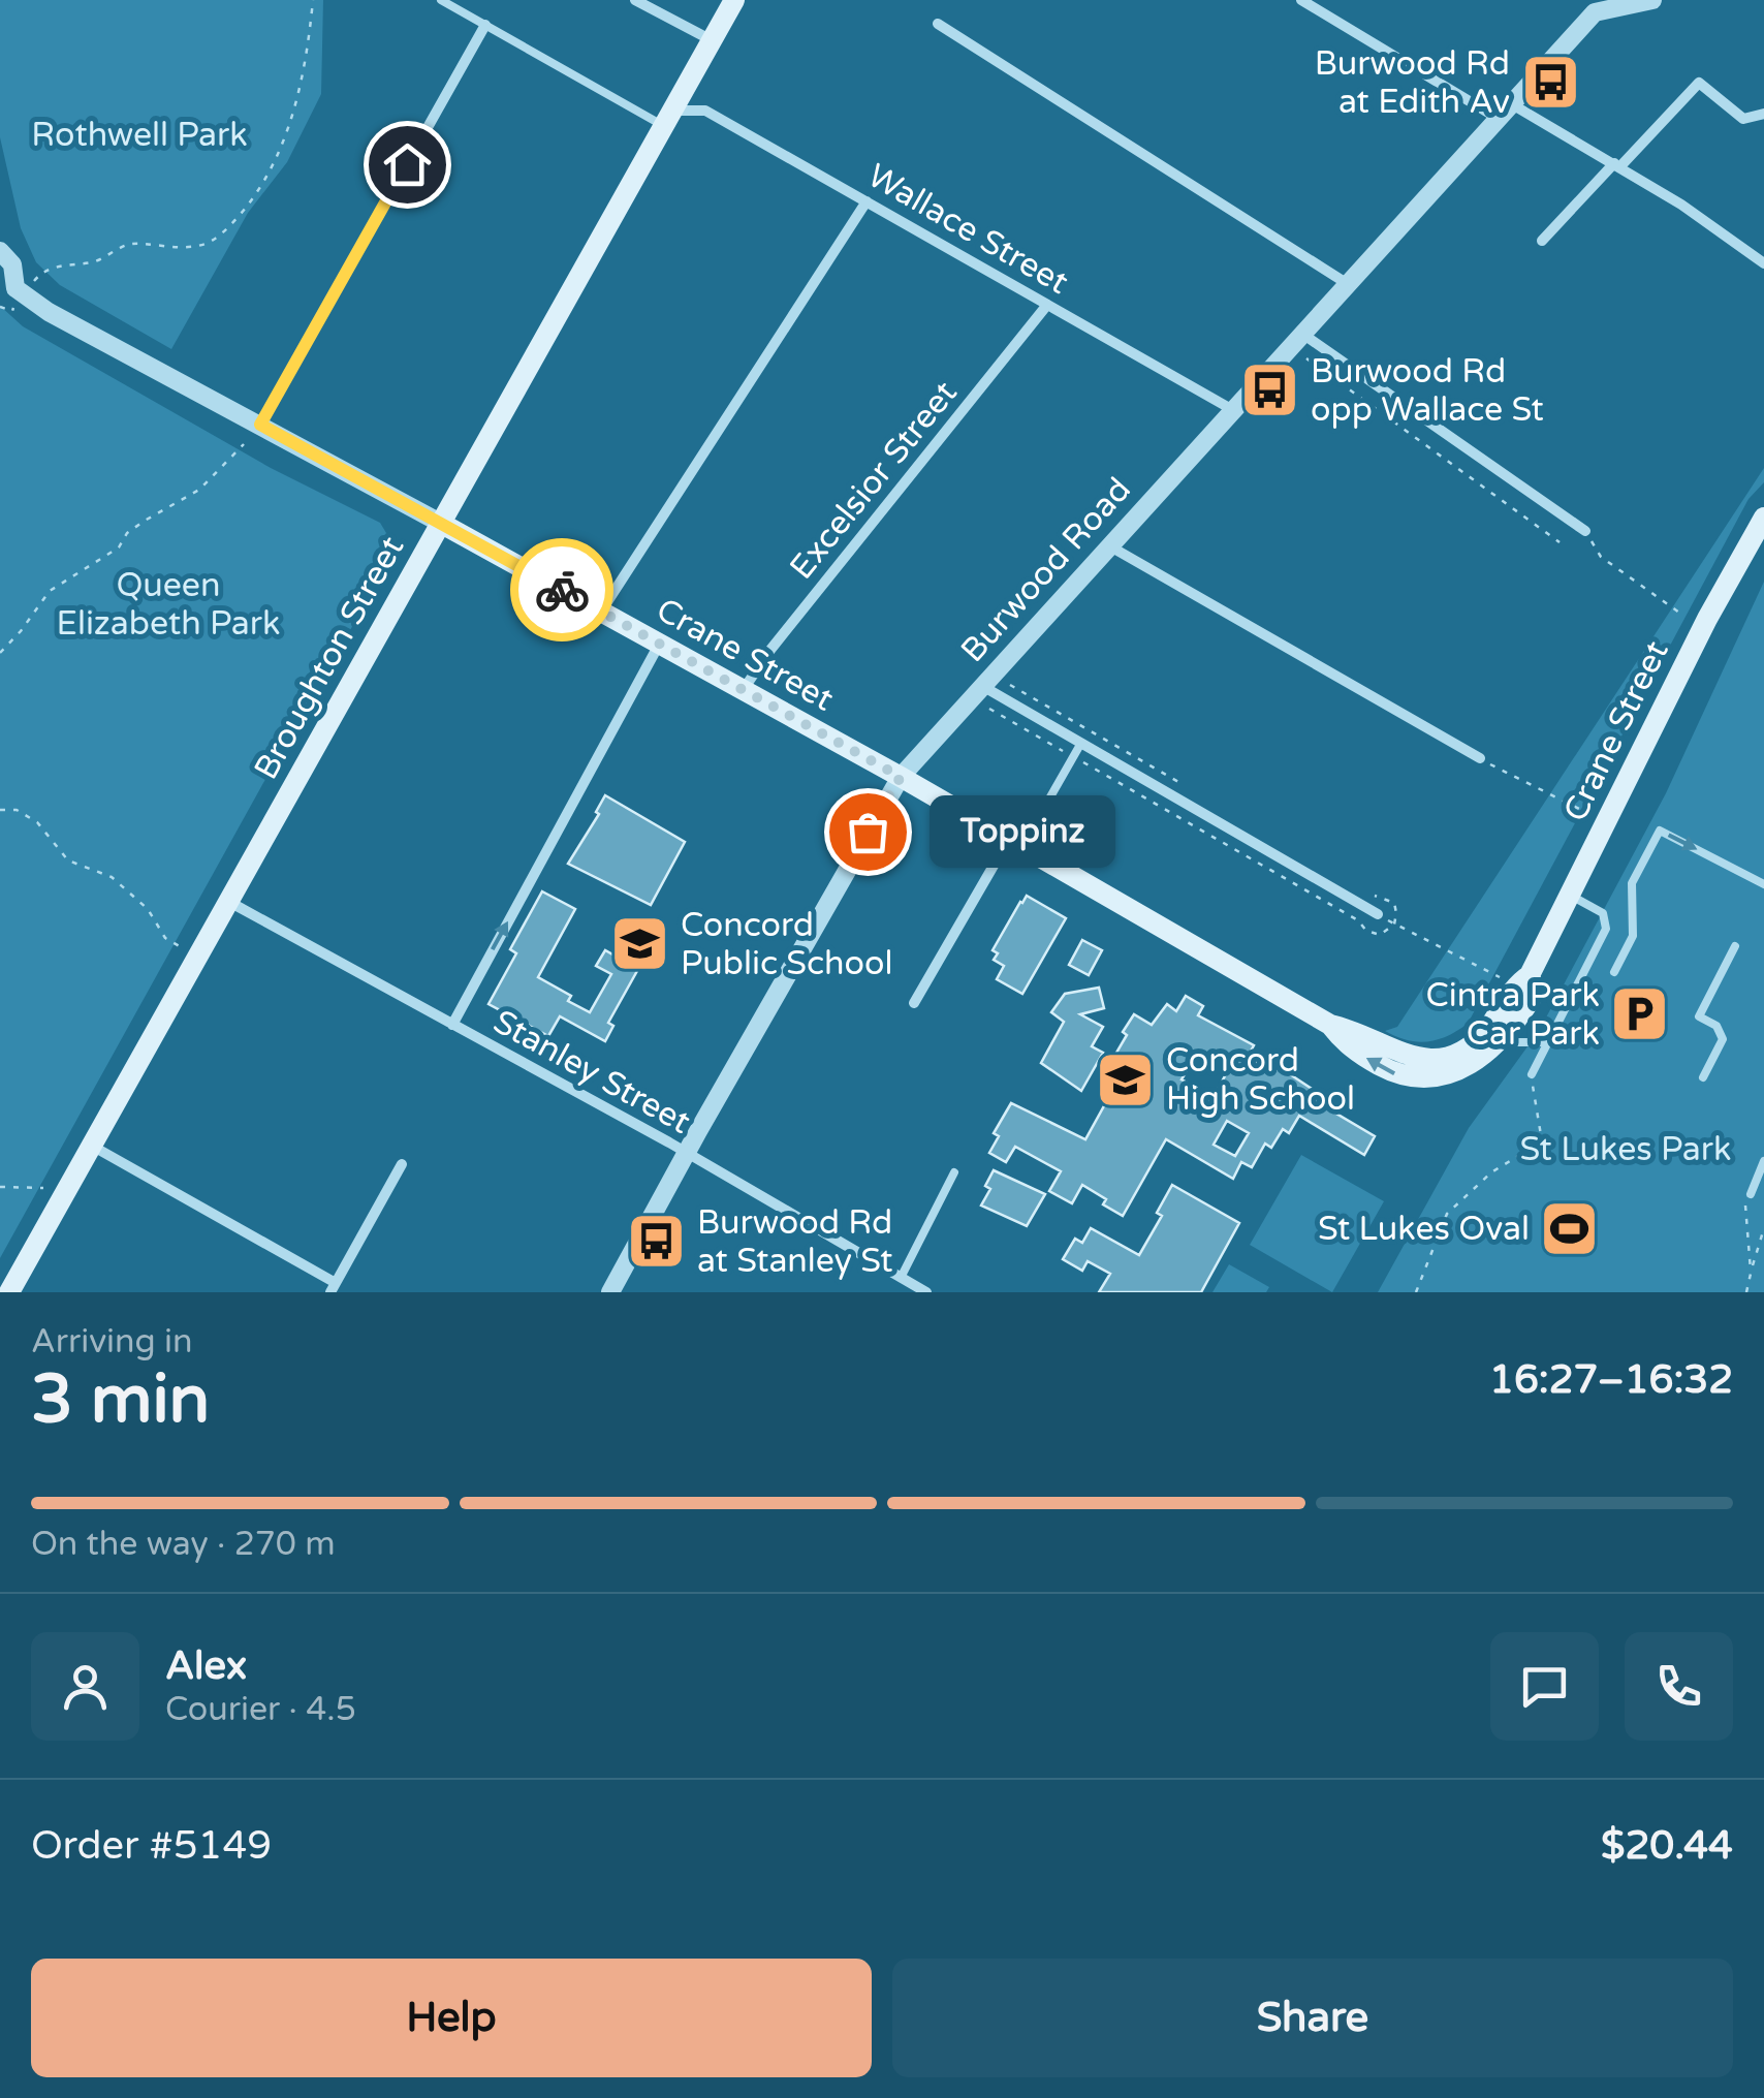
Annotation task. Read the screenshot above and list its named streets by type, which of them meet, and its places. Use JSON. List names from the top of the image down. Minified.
{"streets":{"main road":["Crane Street","Broughton Street"],"street":["Wallace Street","Excelsior Street","Burwood Road","Stanley Street"]},"crossings":[["Wallace Street","Excelsior Street"],["Wallace Street","Burwood Road"],["Wallace Street","Broughton Street"],["Excelsior Street","Crane Street"],["Burwood Road","Crane Street"],["Burwood Road","Stanley Street"],["Crane Street","Broughton Street"],["Broughton Street","Stanley Street"]],"parks":["Rothwell Park","Queen Elizabeth Park","St Lukes Park"],"places":{"bus stop":["Burwood Rd at Edith Av","Burwood Rd opp Wallace St","Burwood Rd at Stanley St"],"other":["Toppinz"],"school or university":["Concord Public School","Concord High School"],"parking":["Cintra Park Car Park"],"sports":["St Lukes Oval"]},"page":{"bubble":"Toppinz","heading":["3 min","Arriving in","16:27–16:32"],"panel":["Alex","Courier · 4.5","Order #5149","$20.44"],"bar":"On the way · 270 m","buttons":["Help","Share"]}}
